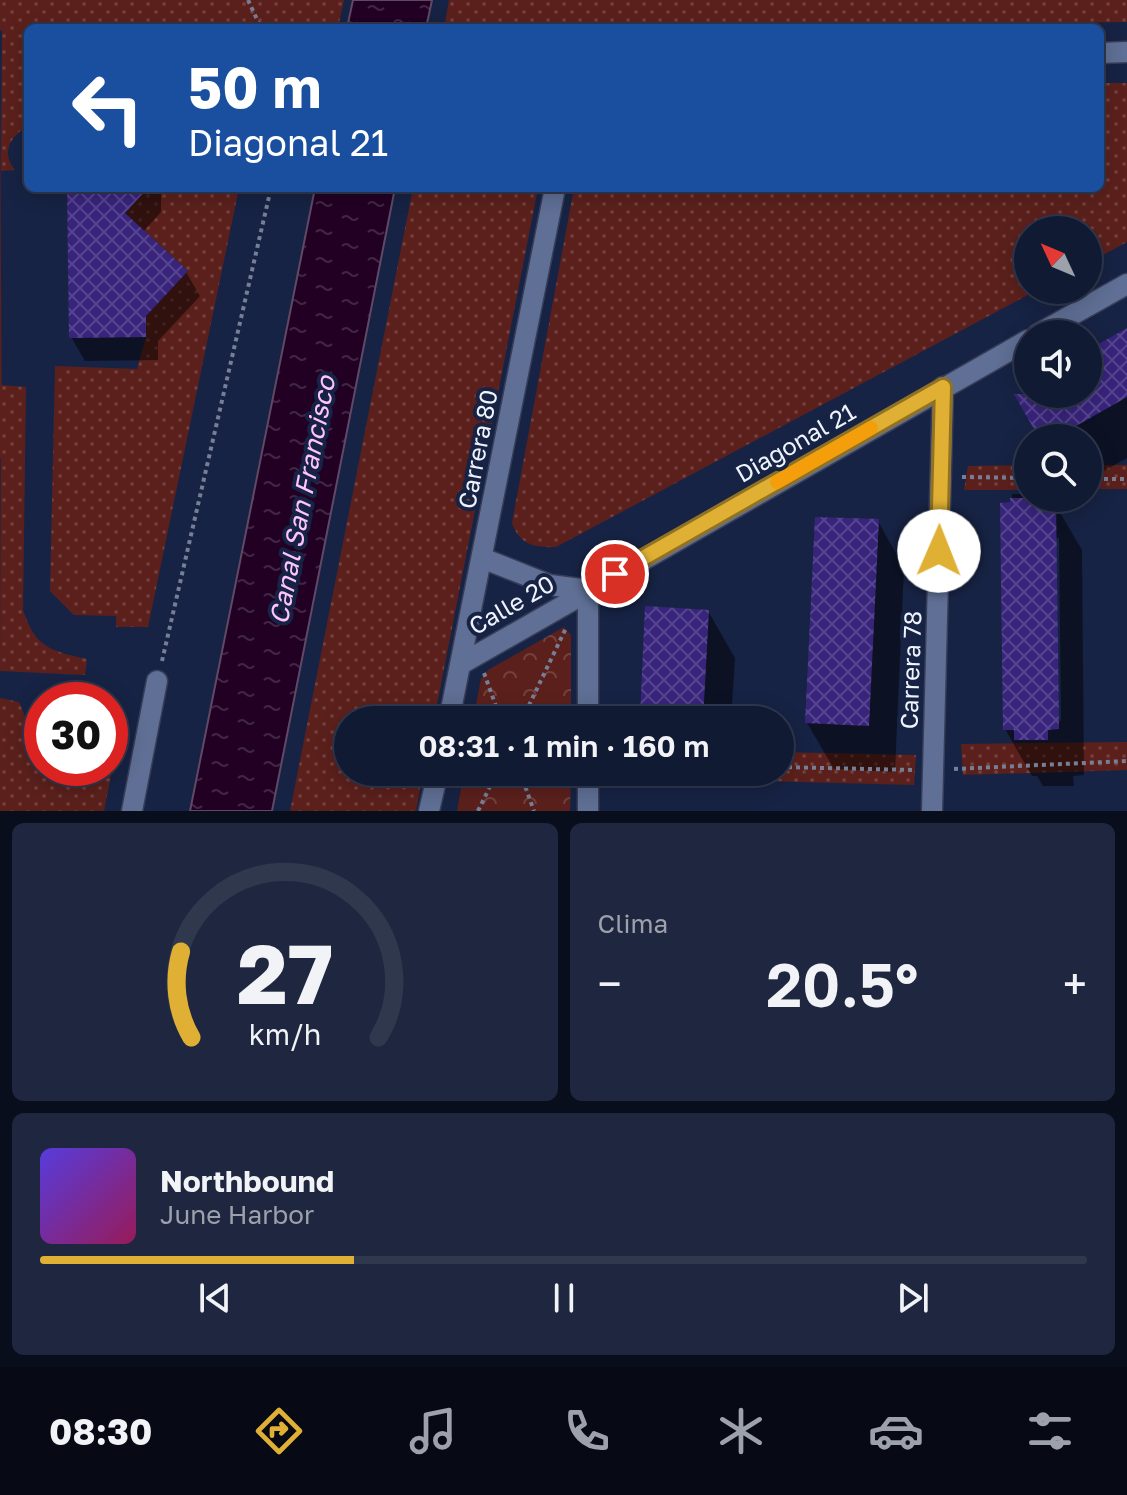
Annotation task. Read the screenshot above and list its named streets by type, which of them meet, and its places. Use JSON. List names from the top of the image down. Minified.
{"streets":{"street":["Diagonal 21","Carrera 80","Calle 20","Carrera 78"]},"crossings":[["Diagonal 21","Calle 20"],["Diagonal 21","Carrera 78"],["Carrera 80","Calle 20"]],"water":["Canal San Francisco"],"north":"top left","page":{"turn":["50 m","Diagonal 21"],"limit":"30","trip":"08:31 · 1 min · 160 m","tile":"Clima","heat":["−","20.5°","+"],"song":["Northbound","June Harbor"],"tabs":"08:30","gauge":["27","km/h"]}}
